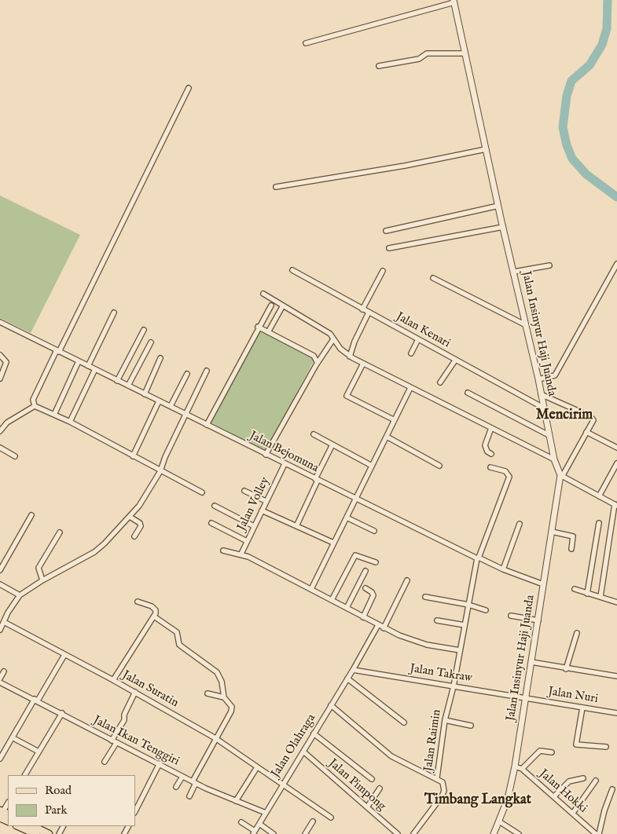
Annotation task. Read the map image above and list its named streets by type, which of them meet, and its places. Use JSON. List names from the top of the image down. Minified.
{"streets":{"street":["Jalan Kenari","Jalan Insinyur Haji Juanda","Jalan Bejomuna","Jalan Volley","Jalan Takraw","Jalan Suratin","Jalan Nuri","Jalan Raimin","Jalan Ikan Tenggiri","Jalan Olahraga","Jalan Pimpong","Jalan Hokki"]},"crossings":[["Jalan Kenari","Jalan Insinyur Haji Juanda"],["Jalan Insinyur Haji Juanda","Jalan Bejomuna"],["Jalan Insinyur Haji Juanda","Jalan Takraw"],["Jalan Insinyur Haji Juanda","Jalan Nuri"],["Jalan Insinyur Haji Juanda","Jalan Hokki"],["Jalan Bejomuna","Jalan Volley"],["Jalan Bejomuna","Jalan Raimin"],["Jalan Takraw","Jalan Nuri"],["Jalan Takraw","Jalan Raimin"],["Jalan Takraw","Jalan Olahraga"],["Jalan Suratin","Jalan Olahraga"],["Jalan Ikan Tenggiri","Jalan Olahraga"],["Jalan Olahraga","Jalan Pimpong"]],"districts":["Mencirim","Timbang Langkat"],"legend":["Road","Park"]}
